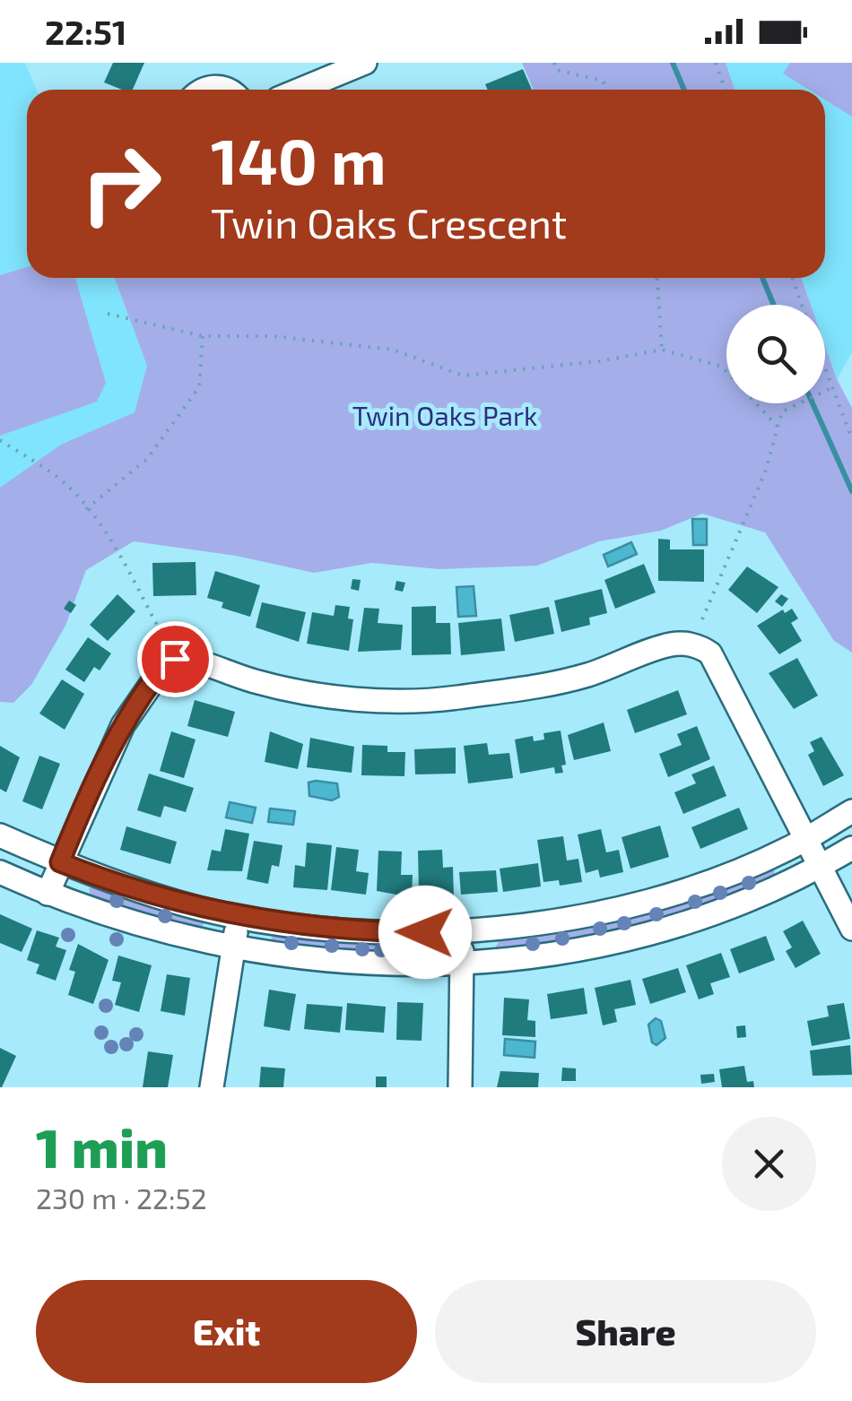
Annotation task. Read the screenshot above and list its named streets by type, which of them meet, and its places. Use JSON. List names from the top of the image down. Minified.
{"parks":["Twin Oaks Park"],"page":{"status":"22:51","turn":["140 m","Twin Oaks Crescent"],"heading":["1 min","230 m · 22:52"],"buttons":["Exit","Share"]}}
